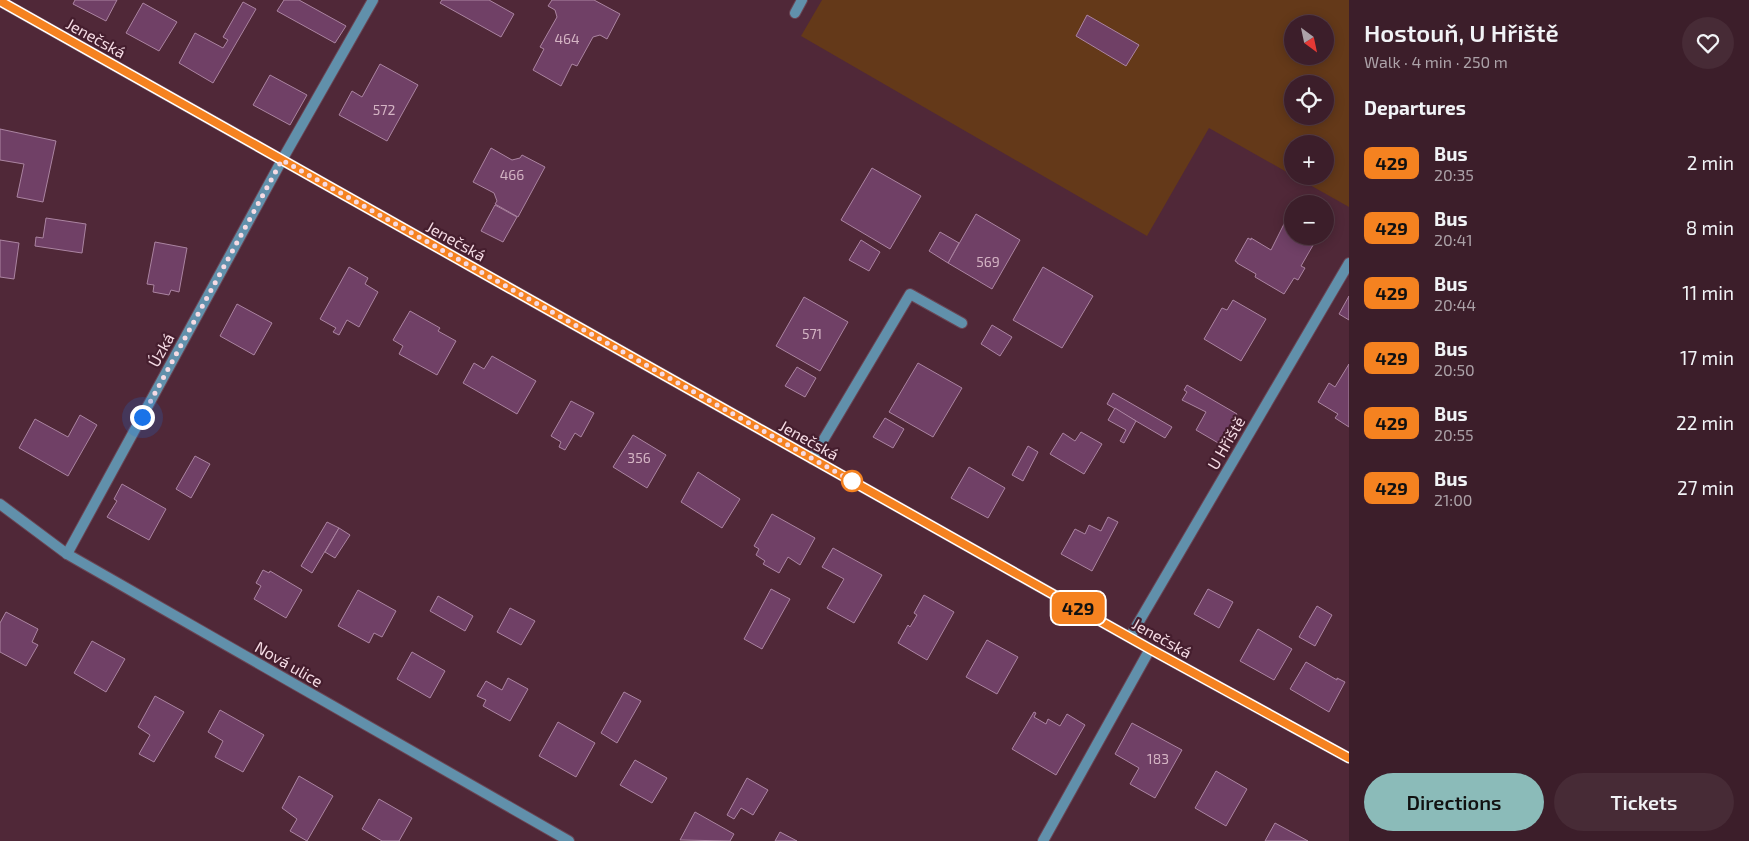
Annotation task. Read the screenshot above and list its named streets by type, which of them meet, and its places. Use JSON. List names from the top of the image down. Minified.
{"streets":{"street":["Jenečská","Úzká","U Hřiště","Nová ulice"]},"crossings":[["Jenečská","Úzká"],["Jenečská","U Hřiště"],["Úzká","Nová ulice"]],"lines":["bus line 429"],"house_numbers":["464","572","466","569","571","356","183"],"north":"bottom right","page":{"on_map":"429","heading":[["Hostouň, U Hřiště","Walk · 4 min · 250 m"],"Departures"],"map_buttons":["+","−"],"list":[{"mark":"429","name":"Bus","note":"20:35","value":"2 min"},{"mark":"429","name":"Bus","note":"20:41","value":"8 min"},{"mark":"429","name":"Bus","note":"20:44","value":"11 min"},{"mark":"429","name":"Bus","note":"20:50","value":"17 min"},{"mark":"429","name":"Bus","note":"20:55","value":"22 min"},{"mark":"429","name":"Bus","note":"21:00","value":"27 min"}],"buttons":["Directions","Tickets"]}}
